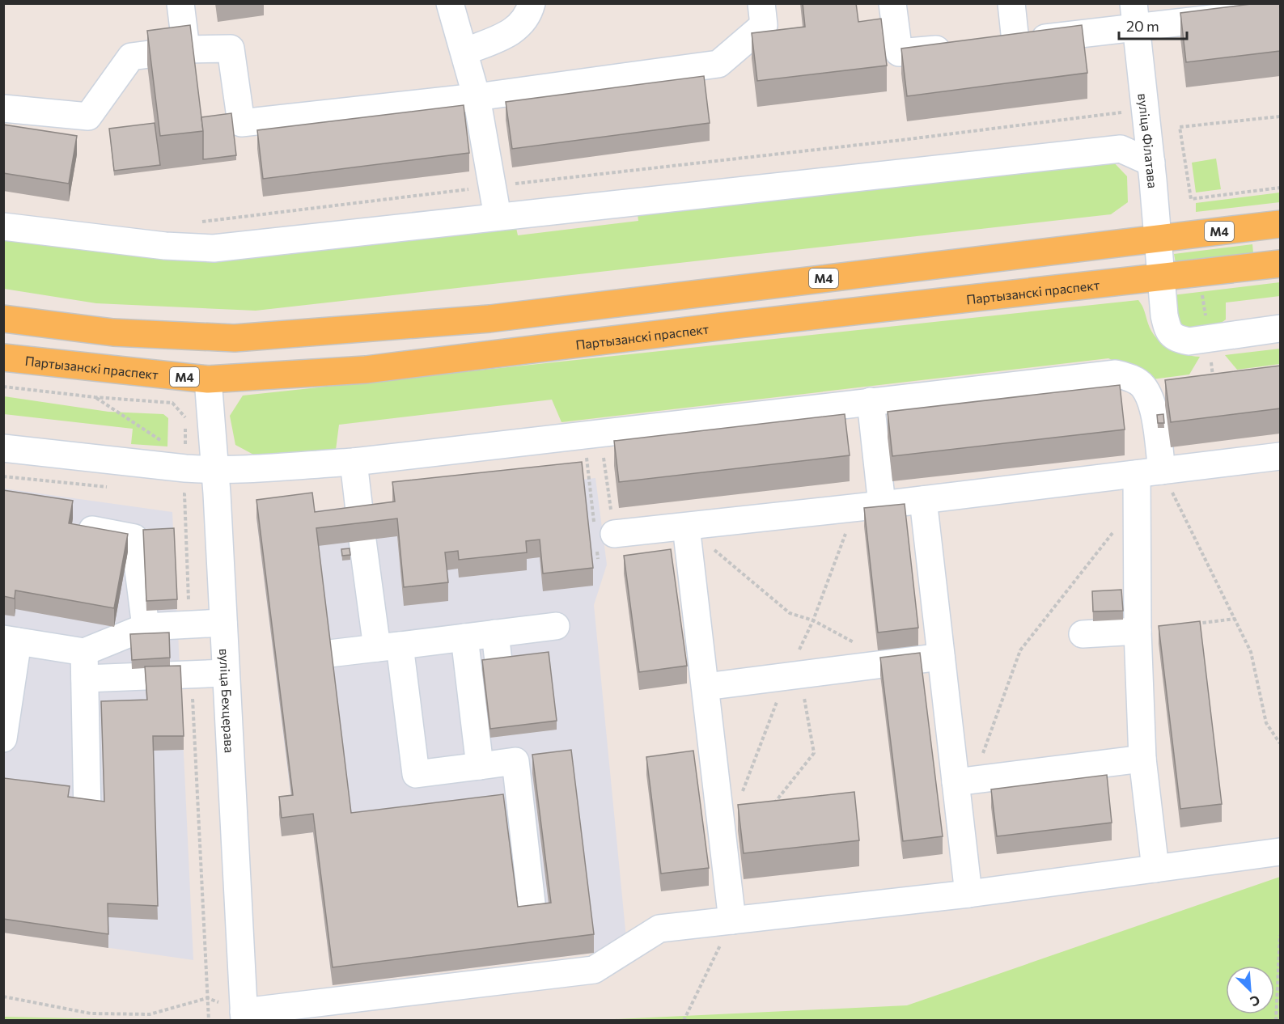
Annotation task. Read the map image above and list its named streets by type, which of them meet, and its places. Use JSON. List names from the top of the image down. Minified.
{"streets":{"main road":["М4","Партызанскі праспект"],"street":["вуліца Філатава","вуліца Бехцерава"]},"crossings":[["вуліца Філатава","М4"],["вуліца Філатава","Партызанскі праспект"],["Партызанскі праспект","вуліца Бехцерава"]],"scale_bar":"20 m","north":"bottom right"}
